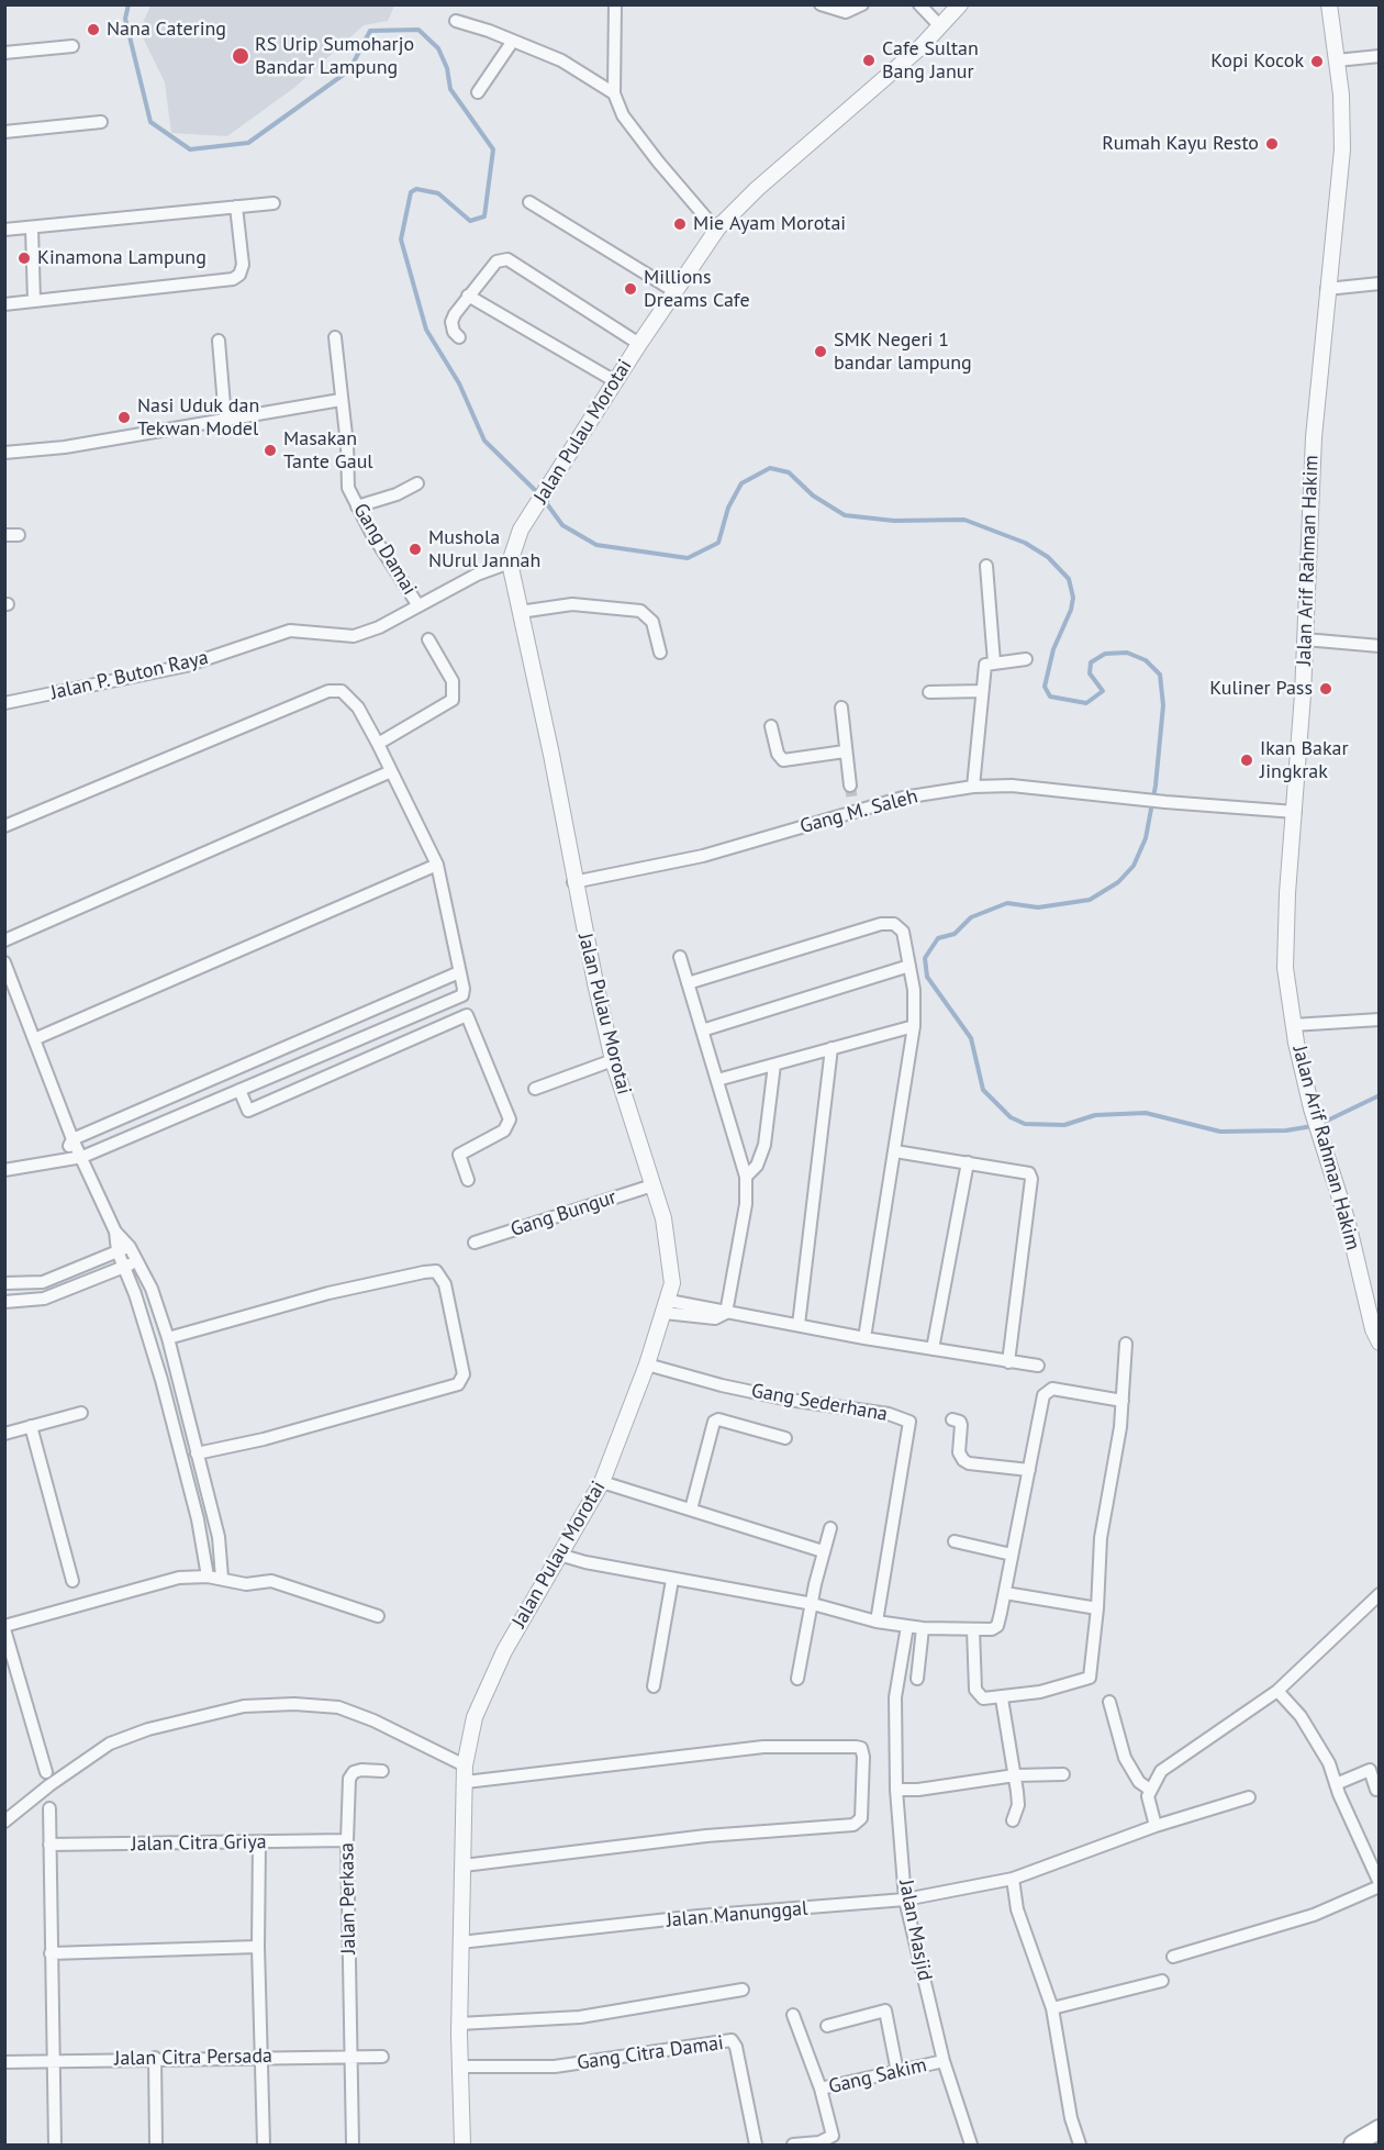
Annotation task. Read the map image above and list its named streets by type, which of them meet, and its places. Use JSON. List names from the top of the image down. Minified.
{"streets":{"street":["Jalan Pulau Morotai","Gang Damai","Jalan Arif Rahman Hakim","Jalan P. Buton Raya","Gang M. Saleh","Gang Bungur","Gang Sederhana","Jalan Citra Griya","Jalan Perkasa","Jalan Manunggal","Jalan Masjid","Gang Citra Damai","Jalan Citra Persada","Gang Sakim"]},"crossings":[["Jalan Pulau Morotai","Jalan P. Buton Raya"],["Jalan Pulau Morotai","Gang M. Saleh"],["Jalan Pulau Morotai","Gang Bungur"],["Jalan Pulau Morotai","Gang Sederhana"],["Jalan Pulau Morotai","Jalan Manunggal"],["Jalan Pulau Morotai","Gang Citra Damai"],["Gang Damai","Jalan P. Buton Raya"],["Jalan Arif Rahman Hakim","Gang M. Saleh"],["Jalan Citra Griya","Jalan Perkasa"],["Jalan Perkasa","Jalan Citra Persada"],["Jalan Manunggal","Jalan Masjid"],["Jalan Masjid","Gang Sakim"]],"places":["Nana Catering","RS Urip Sumoharjo Bandar Lampung","Cafe Sultan Bang Janur","Kopi Kocok","Rumah Kayu Resto","Mie Ayam Morotai","Kinamona Lampung","Millions Dreams Cafe","SMK Negeri 1 bandar lampung","Nasi Uduk dan Tekwan Model","Masakan Tante Gaul","Mushola NUrul Jannah","Kuliner Pass","Ikan Bakar Jingkrak"]}
